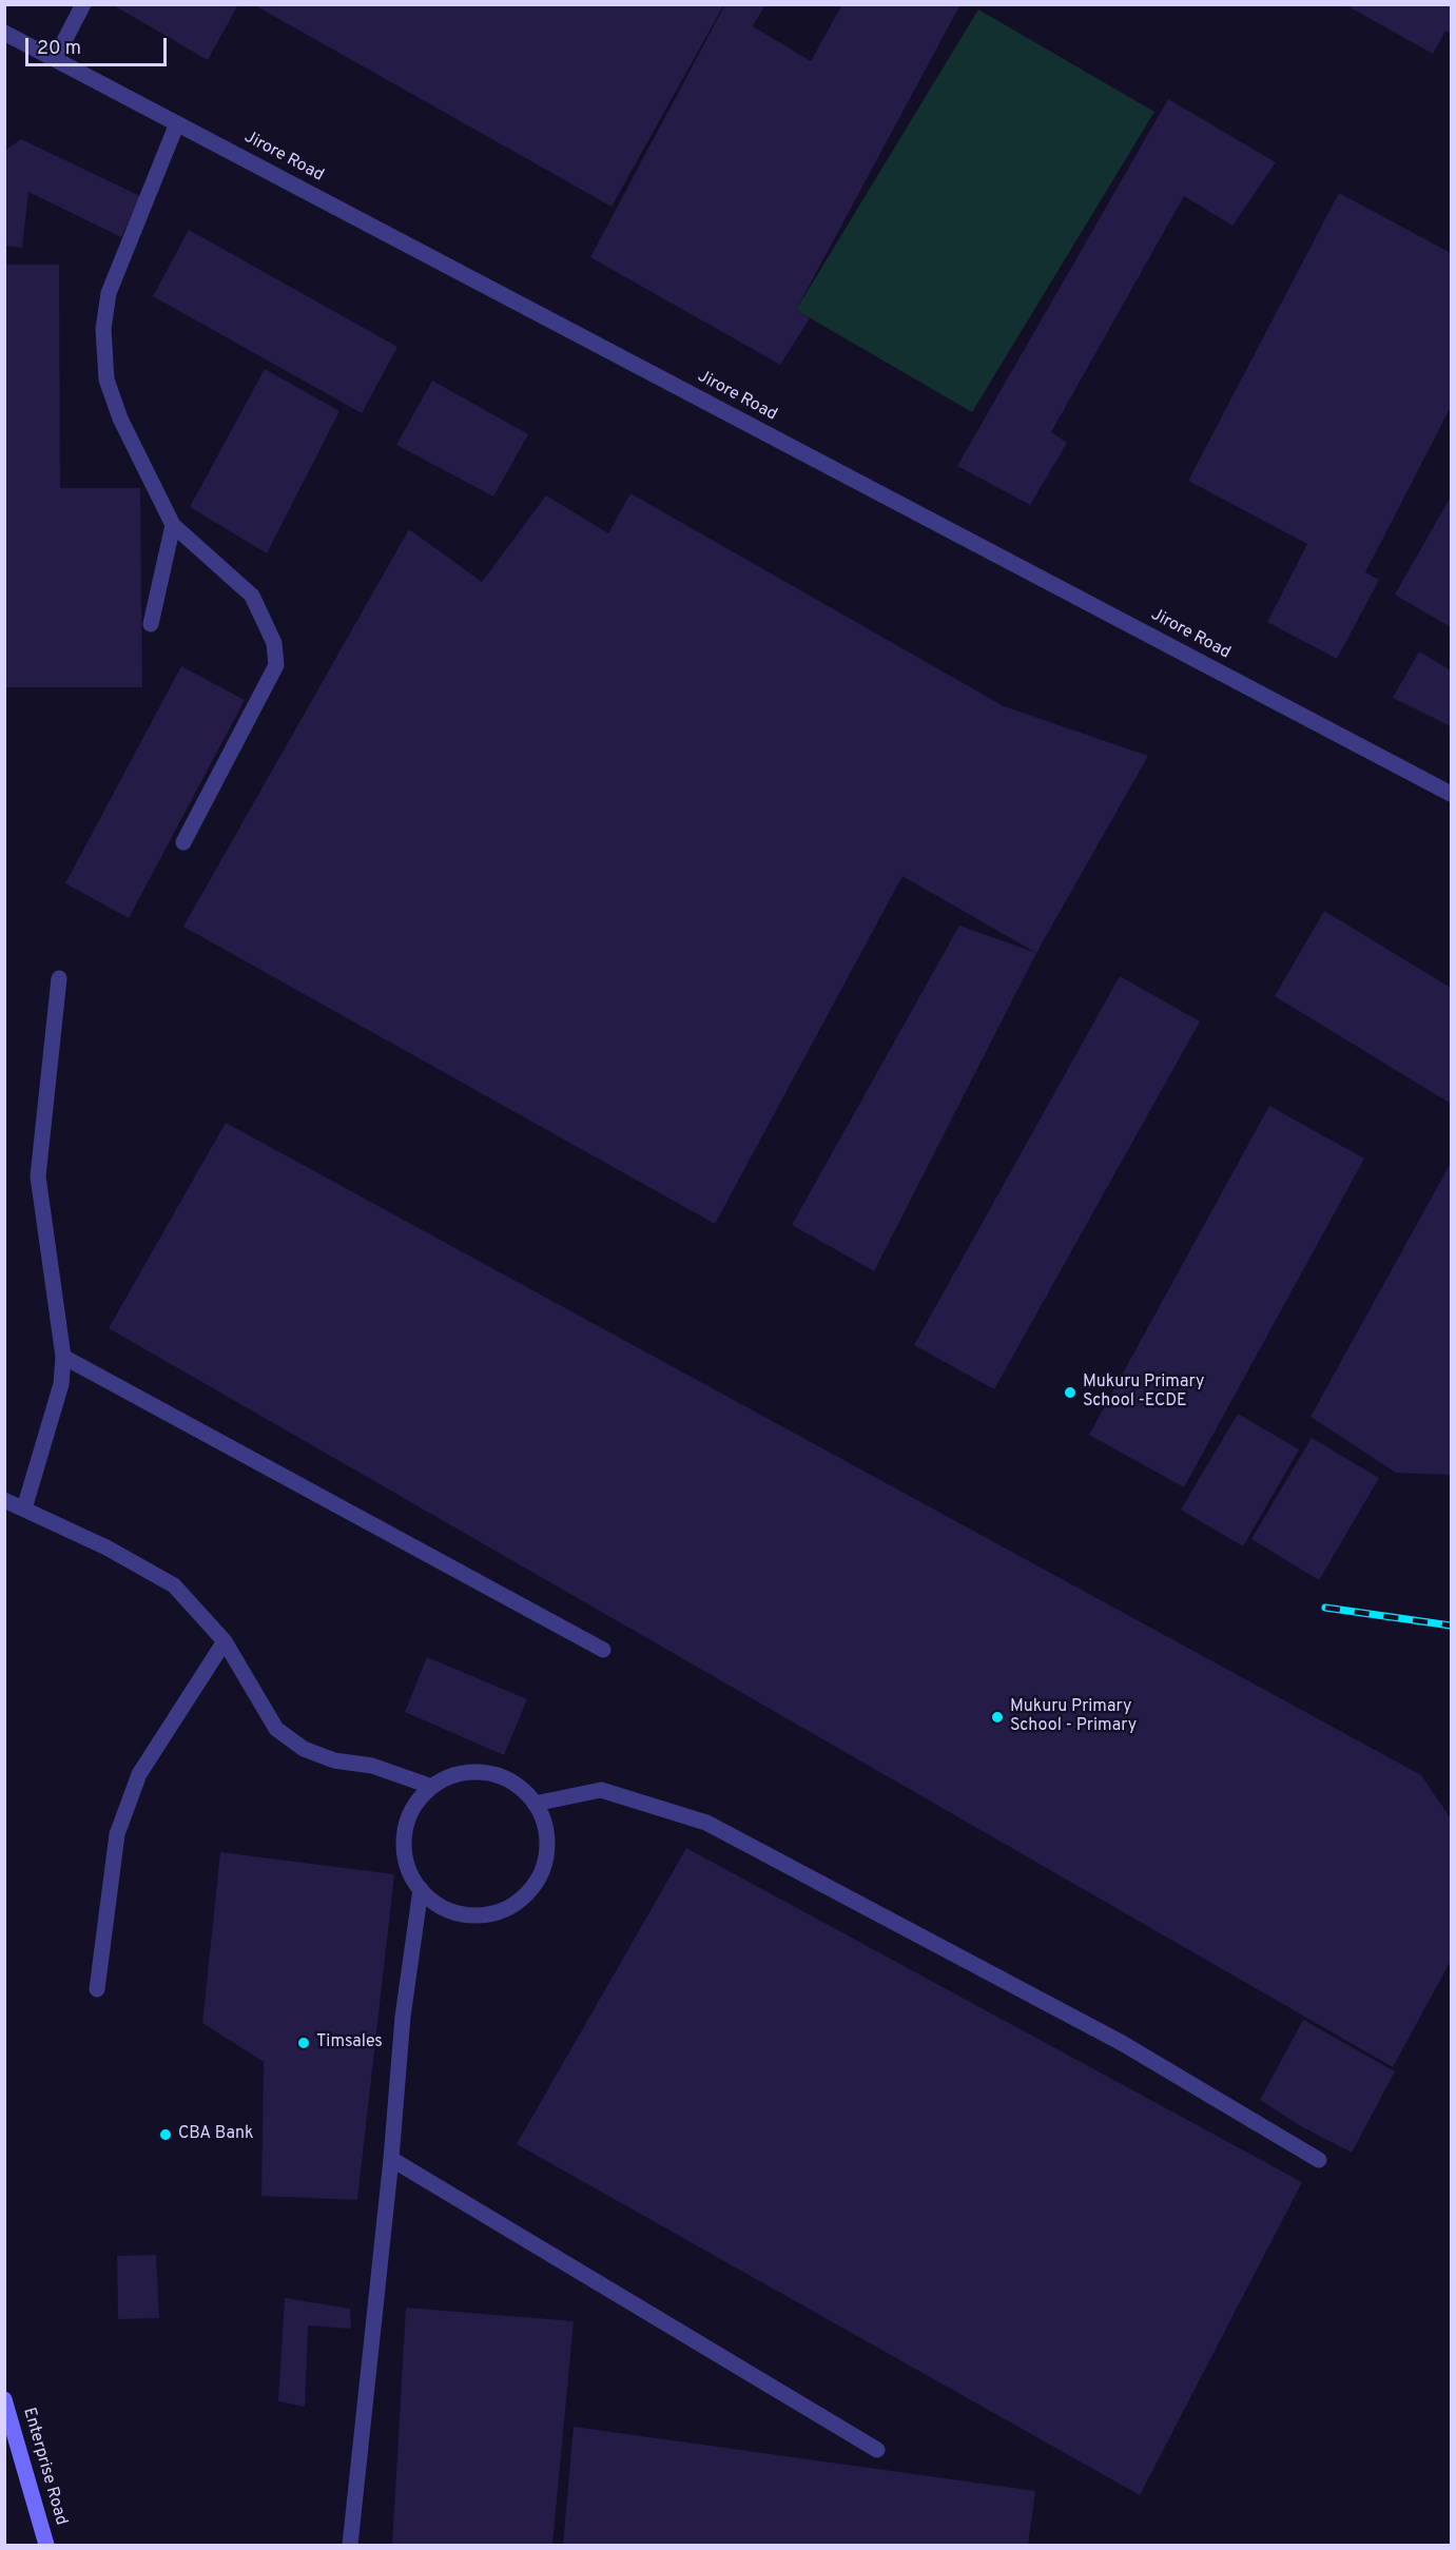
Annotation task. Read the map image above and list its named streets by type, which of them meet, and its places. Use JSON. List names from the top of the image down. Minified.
{"streets":{"main road":["Enterprise Road"],"lane":["Jirore Road"]},"places":["Mukuru Primary School -ECDE","Mukuru Primary School - Primary","Timsales","CBA Bank"],"scale_bar":"20 m"}
